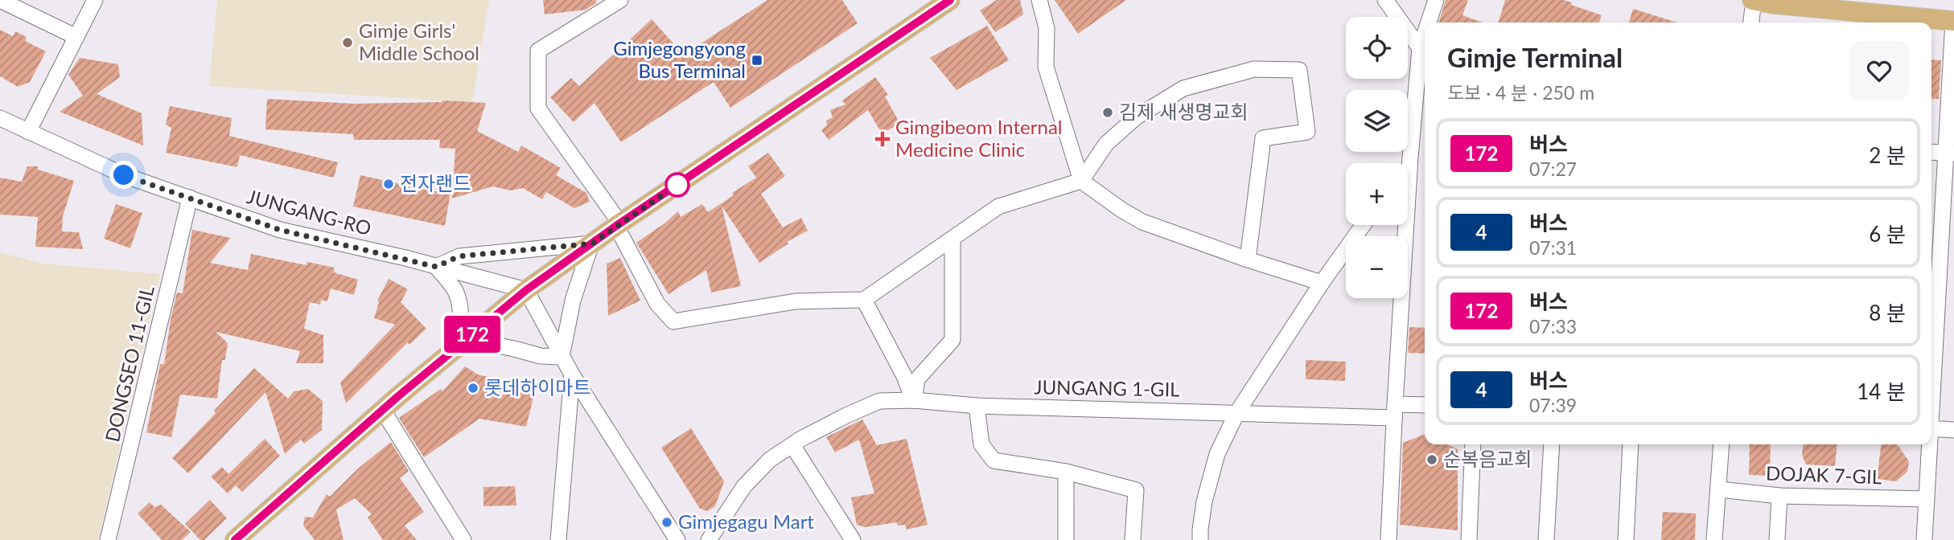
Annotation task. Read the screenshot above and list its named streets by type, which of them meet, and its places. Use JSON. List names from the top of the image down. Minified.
{"streets":{"street":["JUNGANG-RO","DONGSEO 11-GIL","JUNGANG 1-GIL","DOJAK 7-GIL"]},"crossings":[["JUNGANG-RO","DONGSEO 11-GIL"]],"places":{"other":["Gimje Girls' Middle School","김제 새생명교회","전자랜드","롯데하이마트","순복음교회","Gimjegagu Mart"],"transit":["Gimjegongyong Bus Terminal"],"health":["Gimgibeom Internal Medicine Clinic"]},"lines":["bus line 172"],"page":{"on_map":"172","map_buttons":["+","−"],"heading":["Gimje Terminal","도보 · 4 분 · 250 m"],"list":[{"mark":"172","name":"버스","note":"07:27","value":"2 분"},{"mark":"4","name":"버스","note":"07:31","value":"6 분"},{"mark":"172","name":"버스","note":"07:33","value":"8 분"},{"mark":"4","name":"버스","note":"07:39","value":"14 분"}]}}
